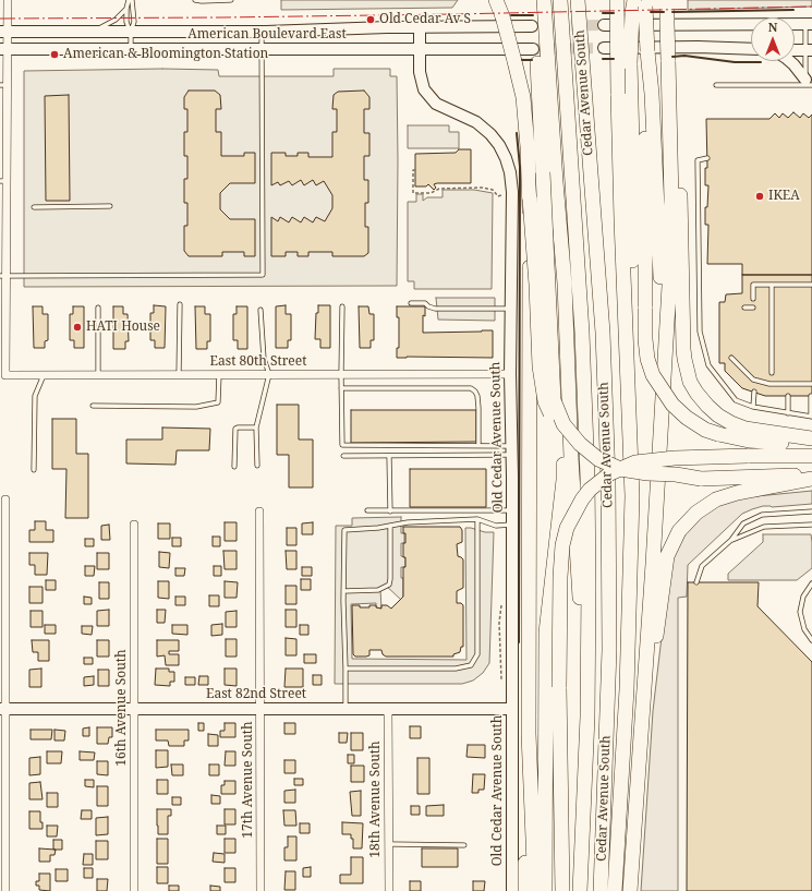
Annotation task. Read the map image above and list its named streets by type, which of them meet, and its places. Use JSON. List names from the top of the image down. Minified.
{"streets":{"highway":["Cedar Avenue South"],"main road":["American Boulevard East","Old Cedar Avenue South","East 82nd Street"],"street":["East 80th Street","16th Avenue South","17th Avenue South","18th Avenue South"]},"crossings":[["American Boulevard East","Old Cedar Avenue South"],["East 80th Street","Old Cedar Avenue South"],["Old Cedar Avenue South","East 82nd Street"],["East 82nd Street","16th Avenue South"],["East 82nd Street","17th Avenue South"],["East 82nd Street","18th Avenue South"]],"places":["Old Cedar Av S","American & Bloomington Station","IKEA","HATI House"],"north":"top"}
